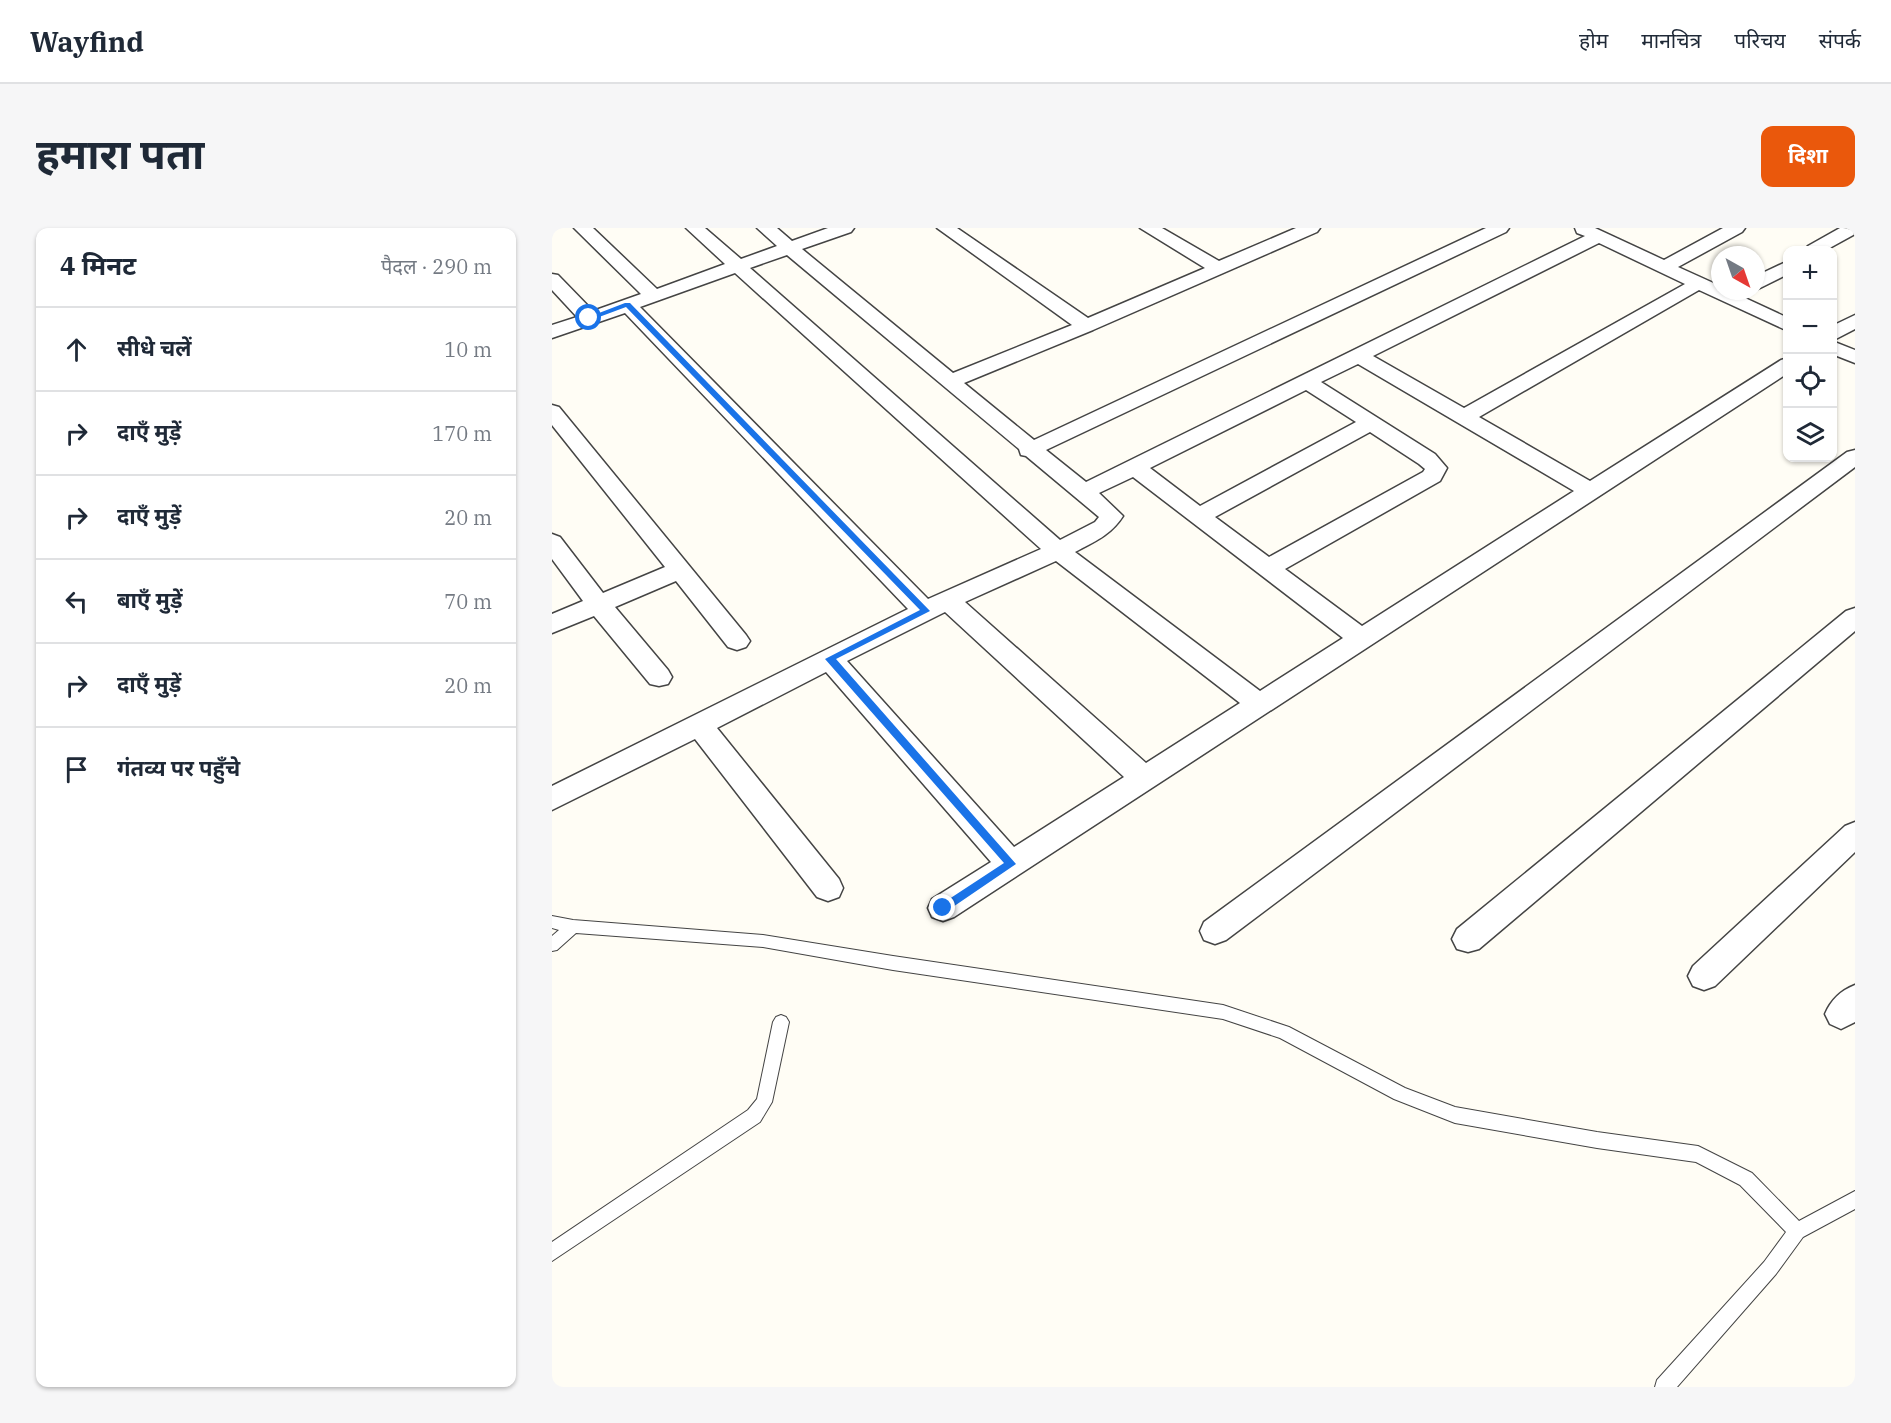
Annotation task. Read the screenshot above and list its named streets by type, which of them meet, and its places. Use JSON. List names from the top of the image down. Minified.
{"north":"bottom right","page":{"header":"Wayfind","nav":["होम","मानचित्र","परिचय","संपर्क"],"title":"हमारा पता","buttons":"दिशा","heading":["4 मिनट","पैदल · 290 m"],"map_buttons":["+","−"],"list":[["सीधे चलें","10 m"],["दाएँ मुड़ें","170 m"],["दाएँ मुड़ें","20 m"],["बाएँ मुड़ें","70 m"],["दाएँ मुड़ें","20 m"],"गंतव्य पर पहुँचे"]}}
